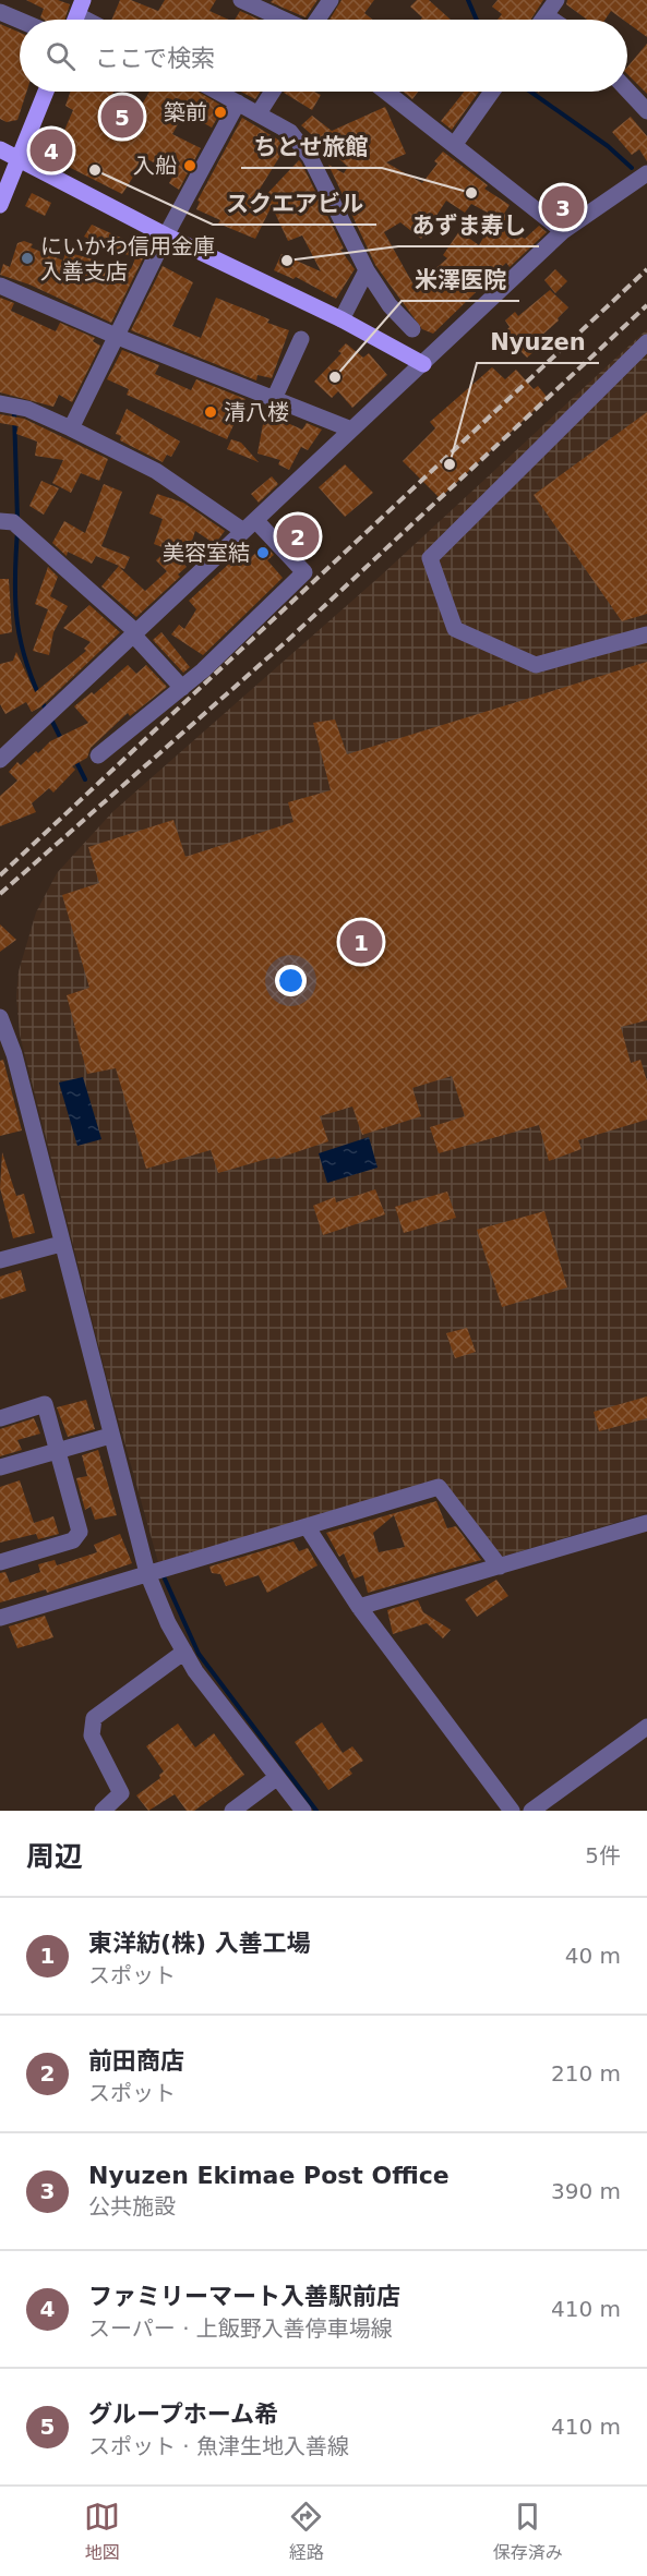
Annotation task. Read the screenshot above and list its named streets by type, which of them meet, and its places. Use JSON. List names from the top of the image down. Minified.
{"places":["築前","入船","スクエアビル","ちとせ旅館","にいかわ信用金庫 入善支店","あずま寿し","米澤医院","清八楼","Nyuzen","美容室結"],"page":{"search":"ここで検索","pins":["5","4","3","2","1"],"heading":["周辺","5件"],"list":[{"mark":"1","name":"東洋紡(株) 入善工場","note":"スポット","value":"40 m"},{"mark":"2","name":"前田商店","note":"スポット","value":"210 m"},{"mark":"3","name":"Nyuzen Ekimae Post Office","note":"公共施設","value":"390 m"},{"mark":"4","name":"ファミリーマート入善駅前店","note":"スーパー · 上飯野入善停車場線","value":"410 m"},{"mark":"5","name":"グループホーム希","note":"スポット · 魚津生地入善線","value":"410 m"}],"nav":["地図","経路","保存済み"]}}
